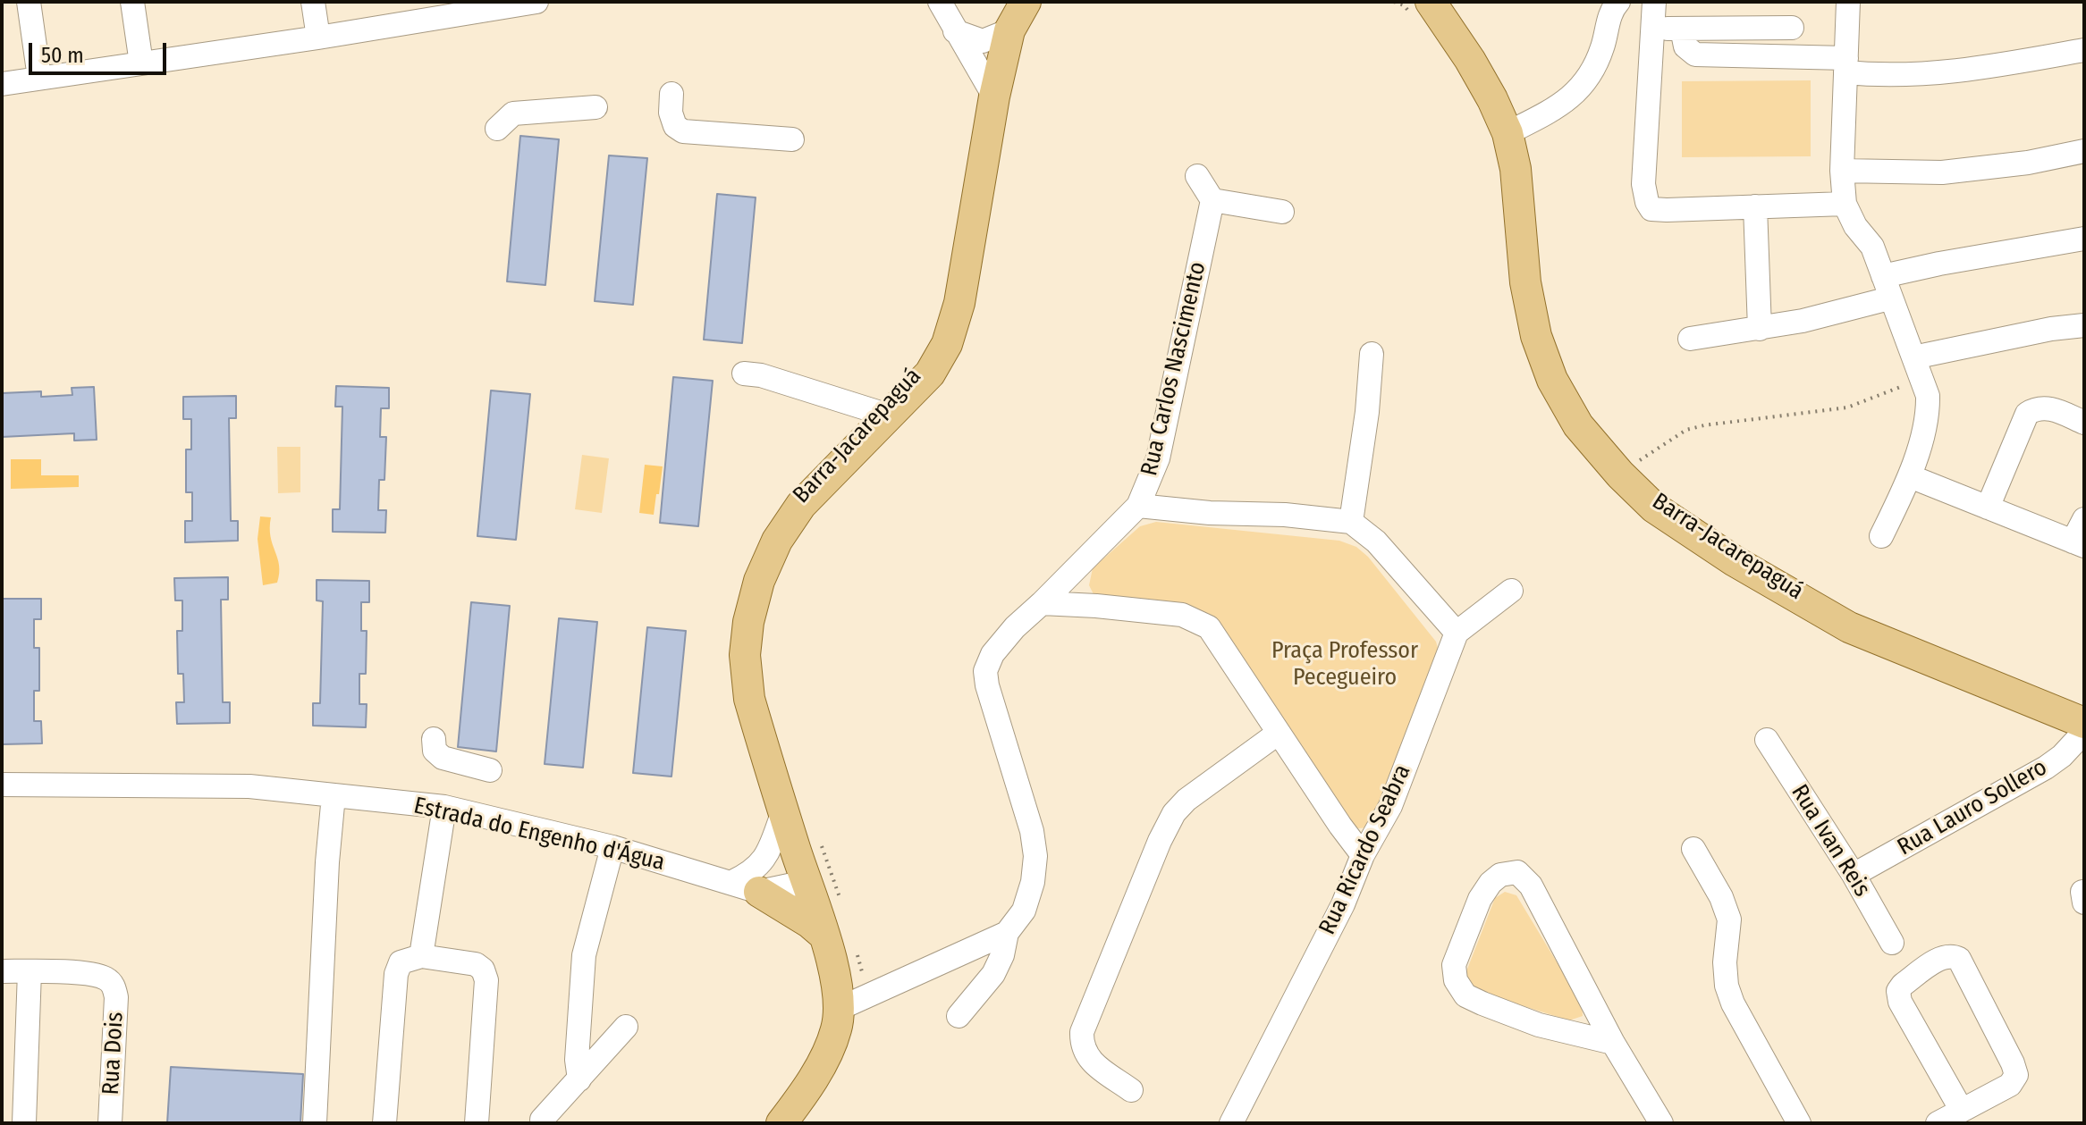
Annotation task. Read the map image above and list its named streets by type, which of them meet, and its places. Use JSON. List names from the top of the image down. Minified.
{"streets":{"street":["Rua Carlos Nascimento","Rua Lauro Sollero","Estrada do Engenho d'Água","Rua Ivan Reis","Rua Ricardo Seabra","Rua Dois"]},"crossings":[["Rua Lauro Sollero","Rua Ivan Reis"]],"parks":["Praça Professor Pecegueiro"],"scale_bar":"50 m"}
